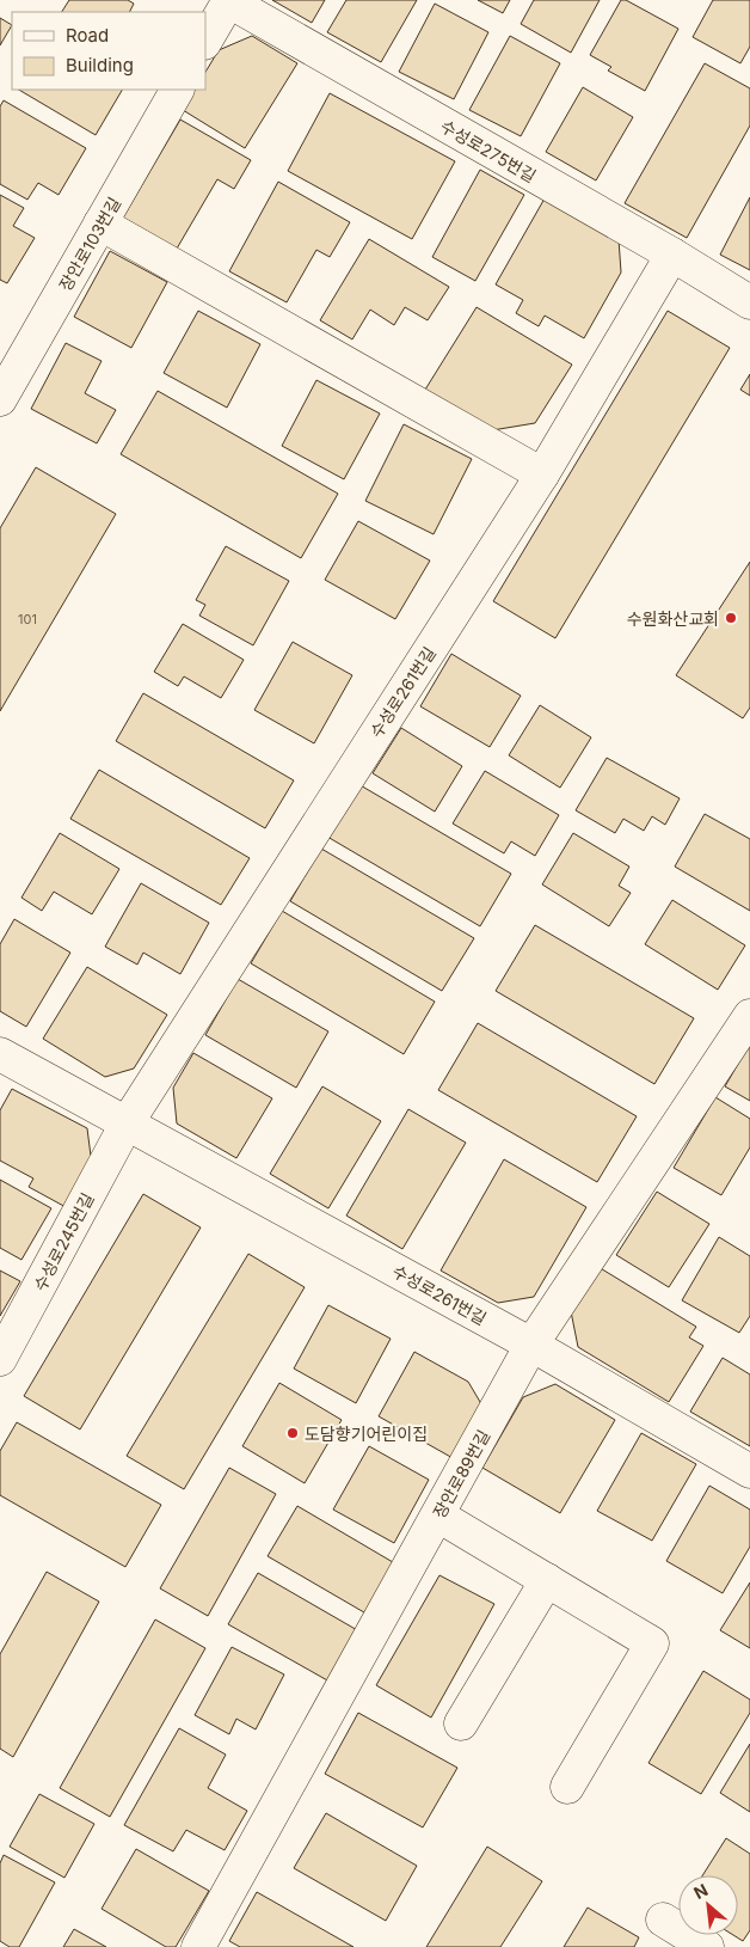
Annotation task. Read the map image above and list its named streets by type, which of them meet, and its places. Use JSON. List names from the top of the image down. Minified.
{"streets":{"street":["수성로275번길","장안로103번길","수성로261번길","수성로245번길","장안로89번길"]},"crossings":[["수성로275번길","수성로261번길"],["수성로261번길","수성로245번길"],["수성로261번길","장안로89번길"]],"places":["수원화산교회","도담향기어린이집"],"house_numbers":["101"],"legend":["Road","Building"],"north":"top left"}
